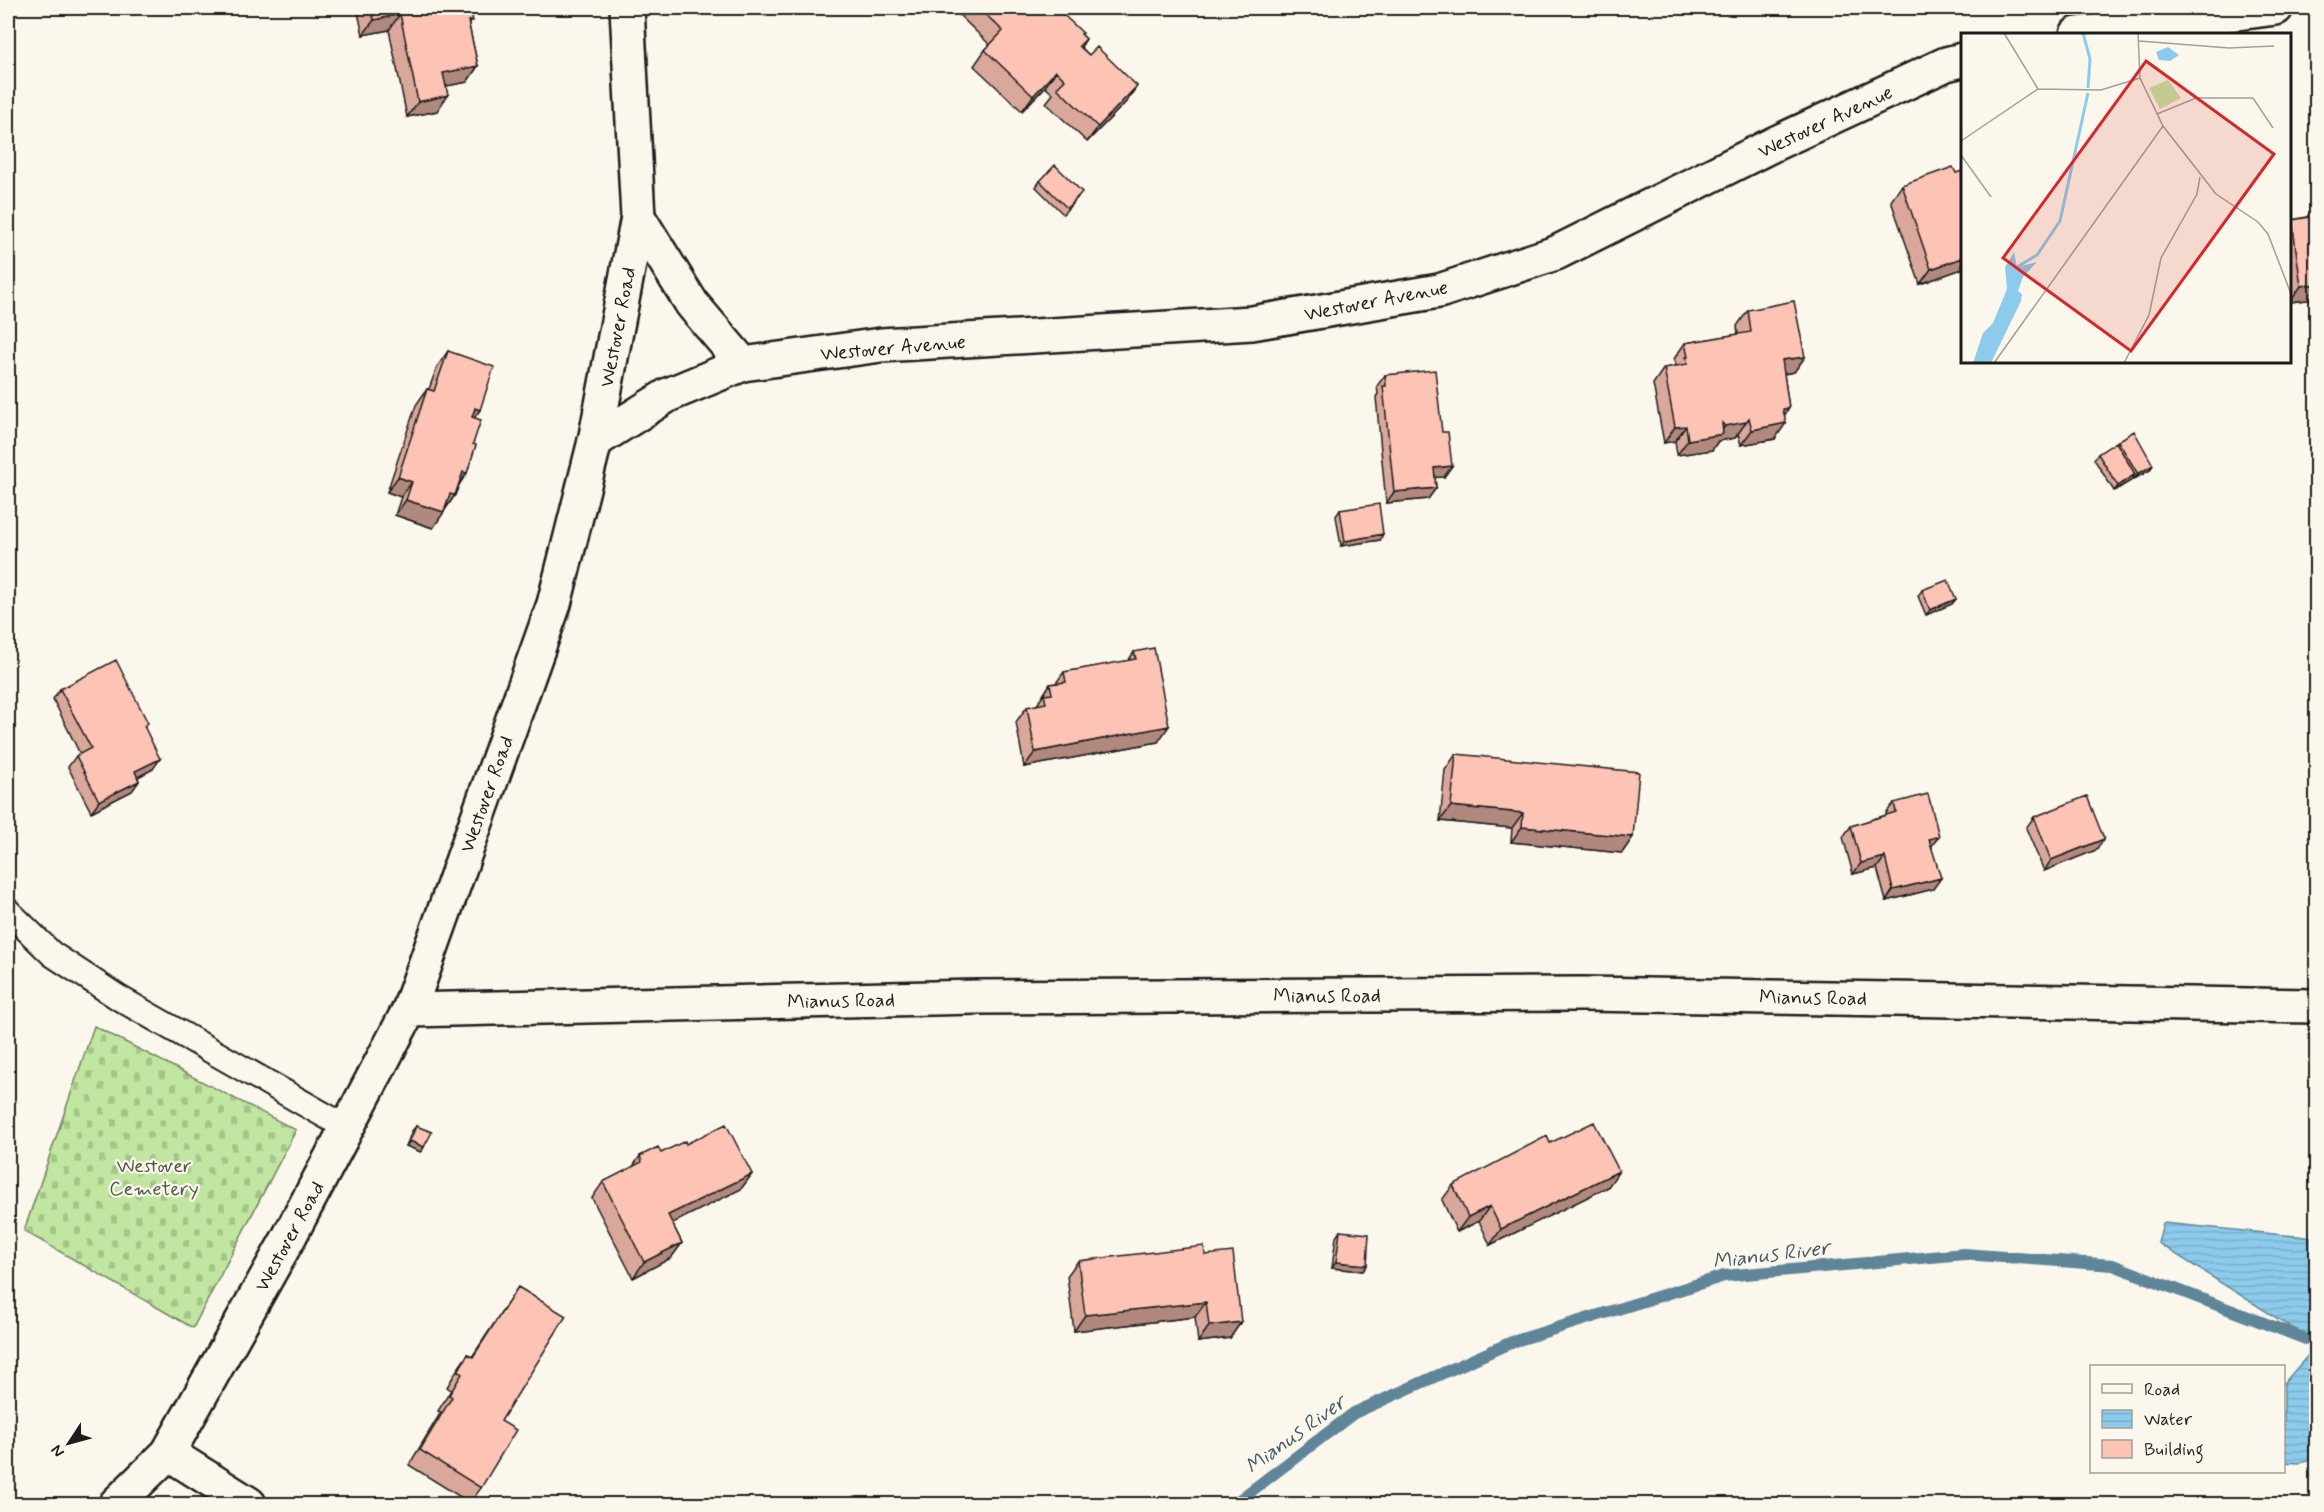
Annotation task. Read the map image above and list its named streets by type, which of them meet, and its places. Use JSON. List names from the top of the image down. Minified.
{"streets":{"street":["Westover Avenue","Westover Road","Mianus Road"]},"crossings":[["Westover Avenue","Westover Road"],["Westover Road","Mianus Road"]],"water":["Mianus River"],"parks":["Westover Cemetery"],"legend":["Road","Water","Building"],"north":"bottom left"}
